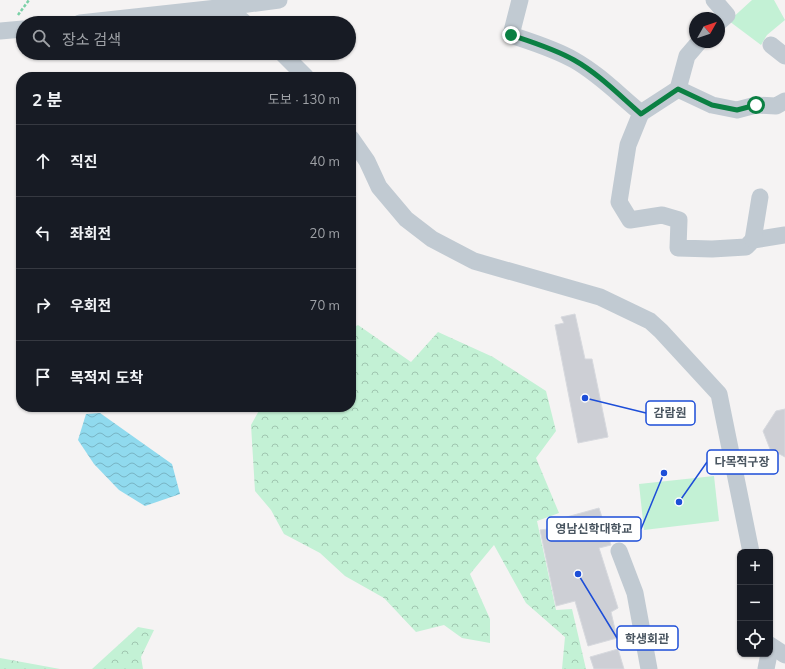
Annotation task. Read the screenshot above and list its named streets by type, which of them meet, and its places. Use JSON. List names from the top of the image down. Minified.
{"places":["감람원","영남신학대학교","다목적구장","학생회관"],"north":"top right","page":{"search":"장소 검색","heading":["2 분","도보 · 130 m"],"list":[["직진","40 m"],["좌회전","20 m"],["우회전","70 m"],"목적지 도착"],"map_buttons":["+","−"]}}
